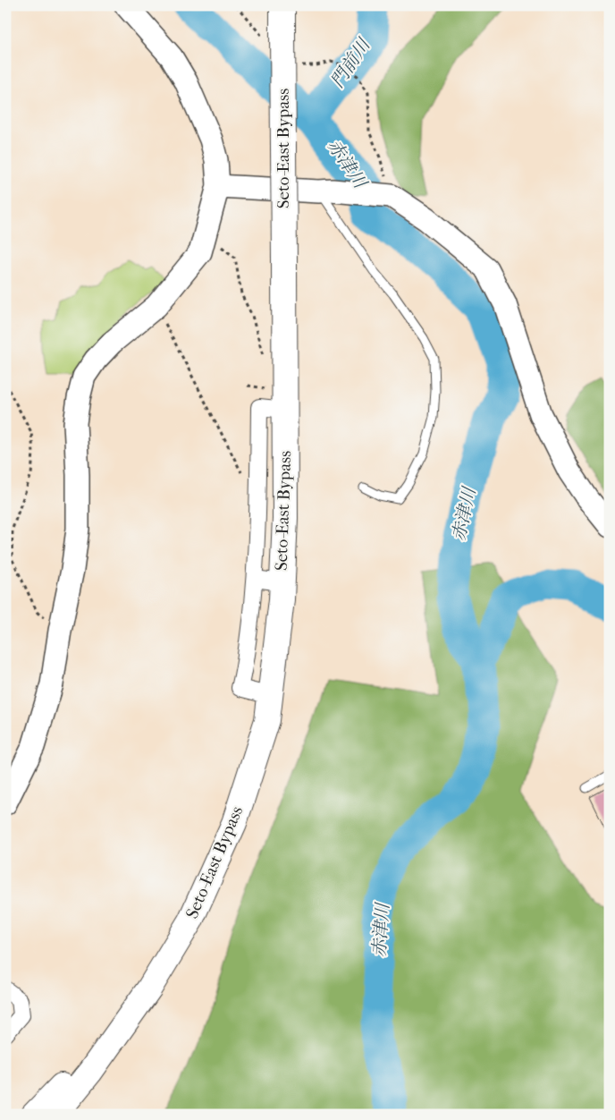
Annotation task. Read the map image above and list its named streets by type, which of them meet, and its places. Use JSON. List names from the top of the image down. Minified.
{"streets":{"highway":["Seto-East Bypass"]},"water":["門前川","赤津川"]}
